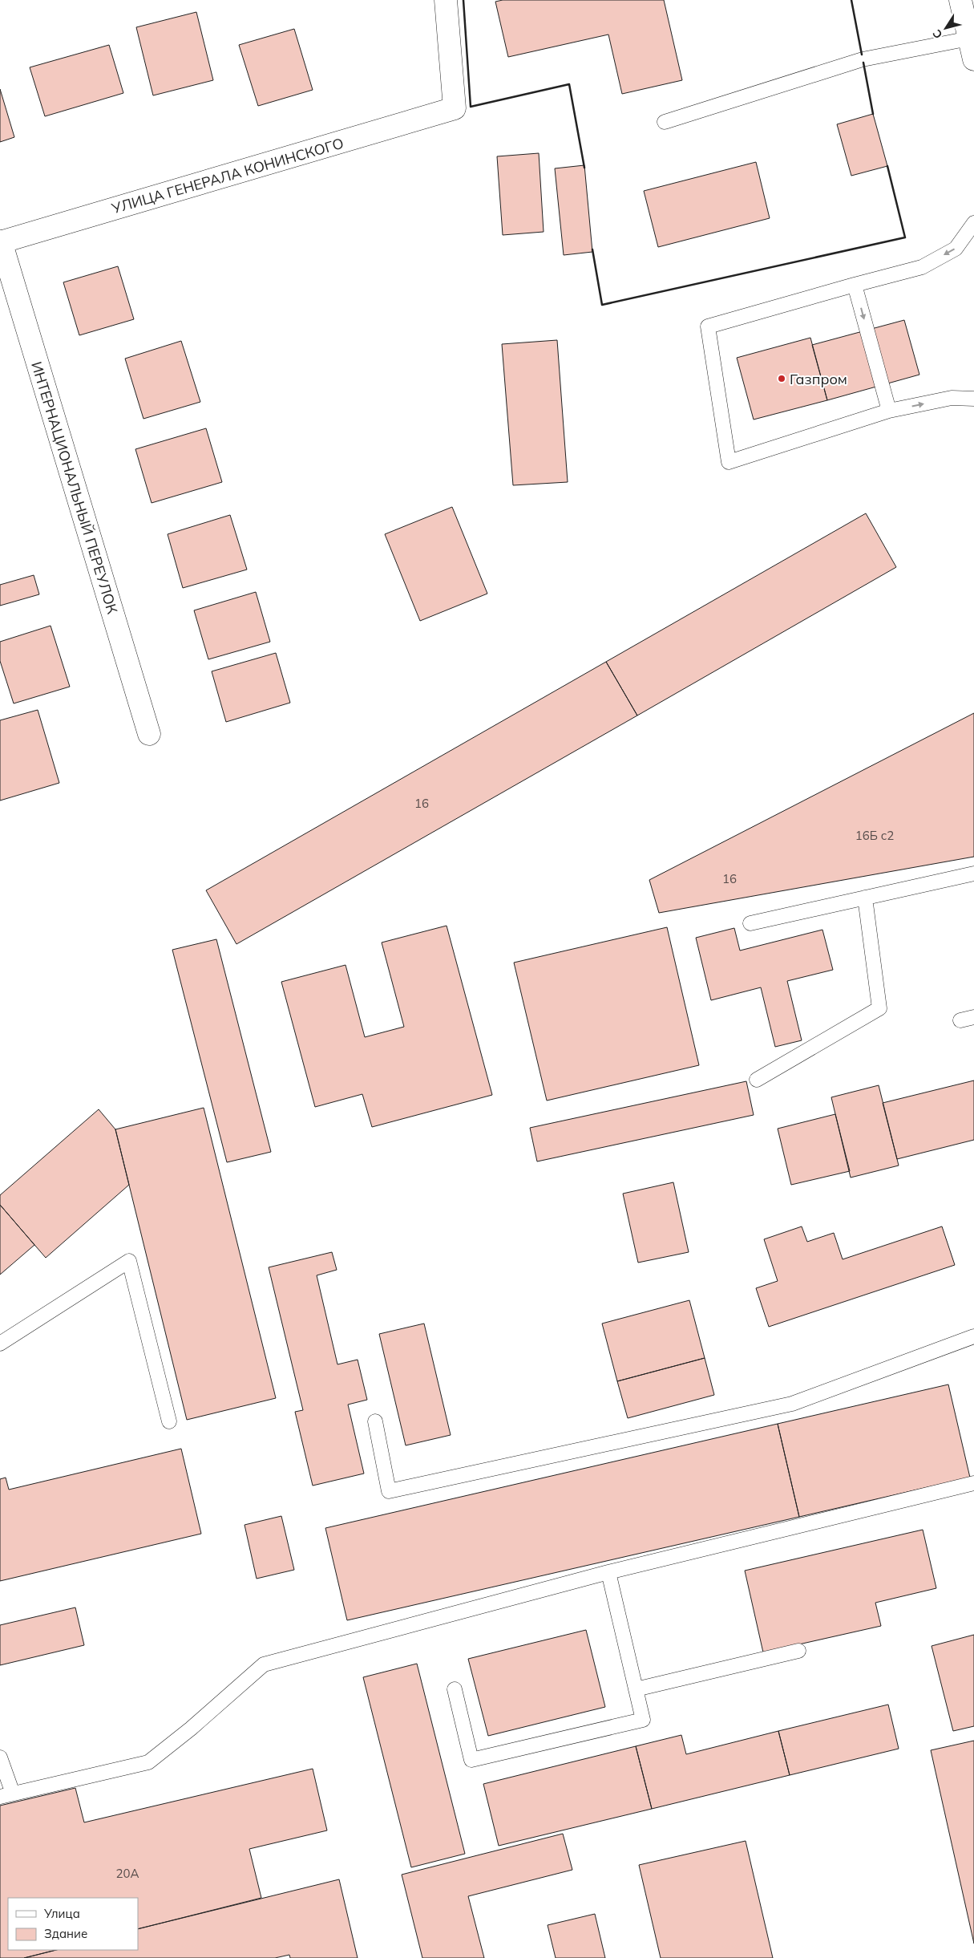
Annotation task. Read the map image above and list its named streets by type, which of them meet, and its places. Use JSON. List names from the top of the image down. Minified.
{"streets":{"street":["УЛИЦА ГЕНЕРАЛА КОНИНСКОГО","ИНТЕРНАЦИОНАЛЬНЫЙ ПЕРЕУЛОК"]},"crossings":[["УЛИЦА ГЕНЕРАЛА КОНИНСКОГО","ИНТЕРНАЦИОНАЛЬНЫЙ ПЕРЕУЛОК"]],"places":["Газпром"],"house_numbers":["16","16Б с2","16","20А"],"legend":["Улица","Здание"],"north":"bottom left"}
